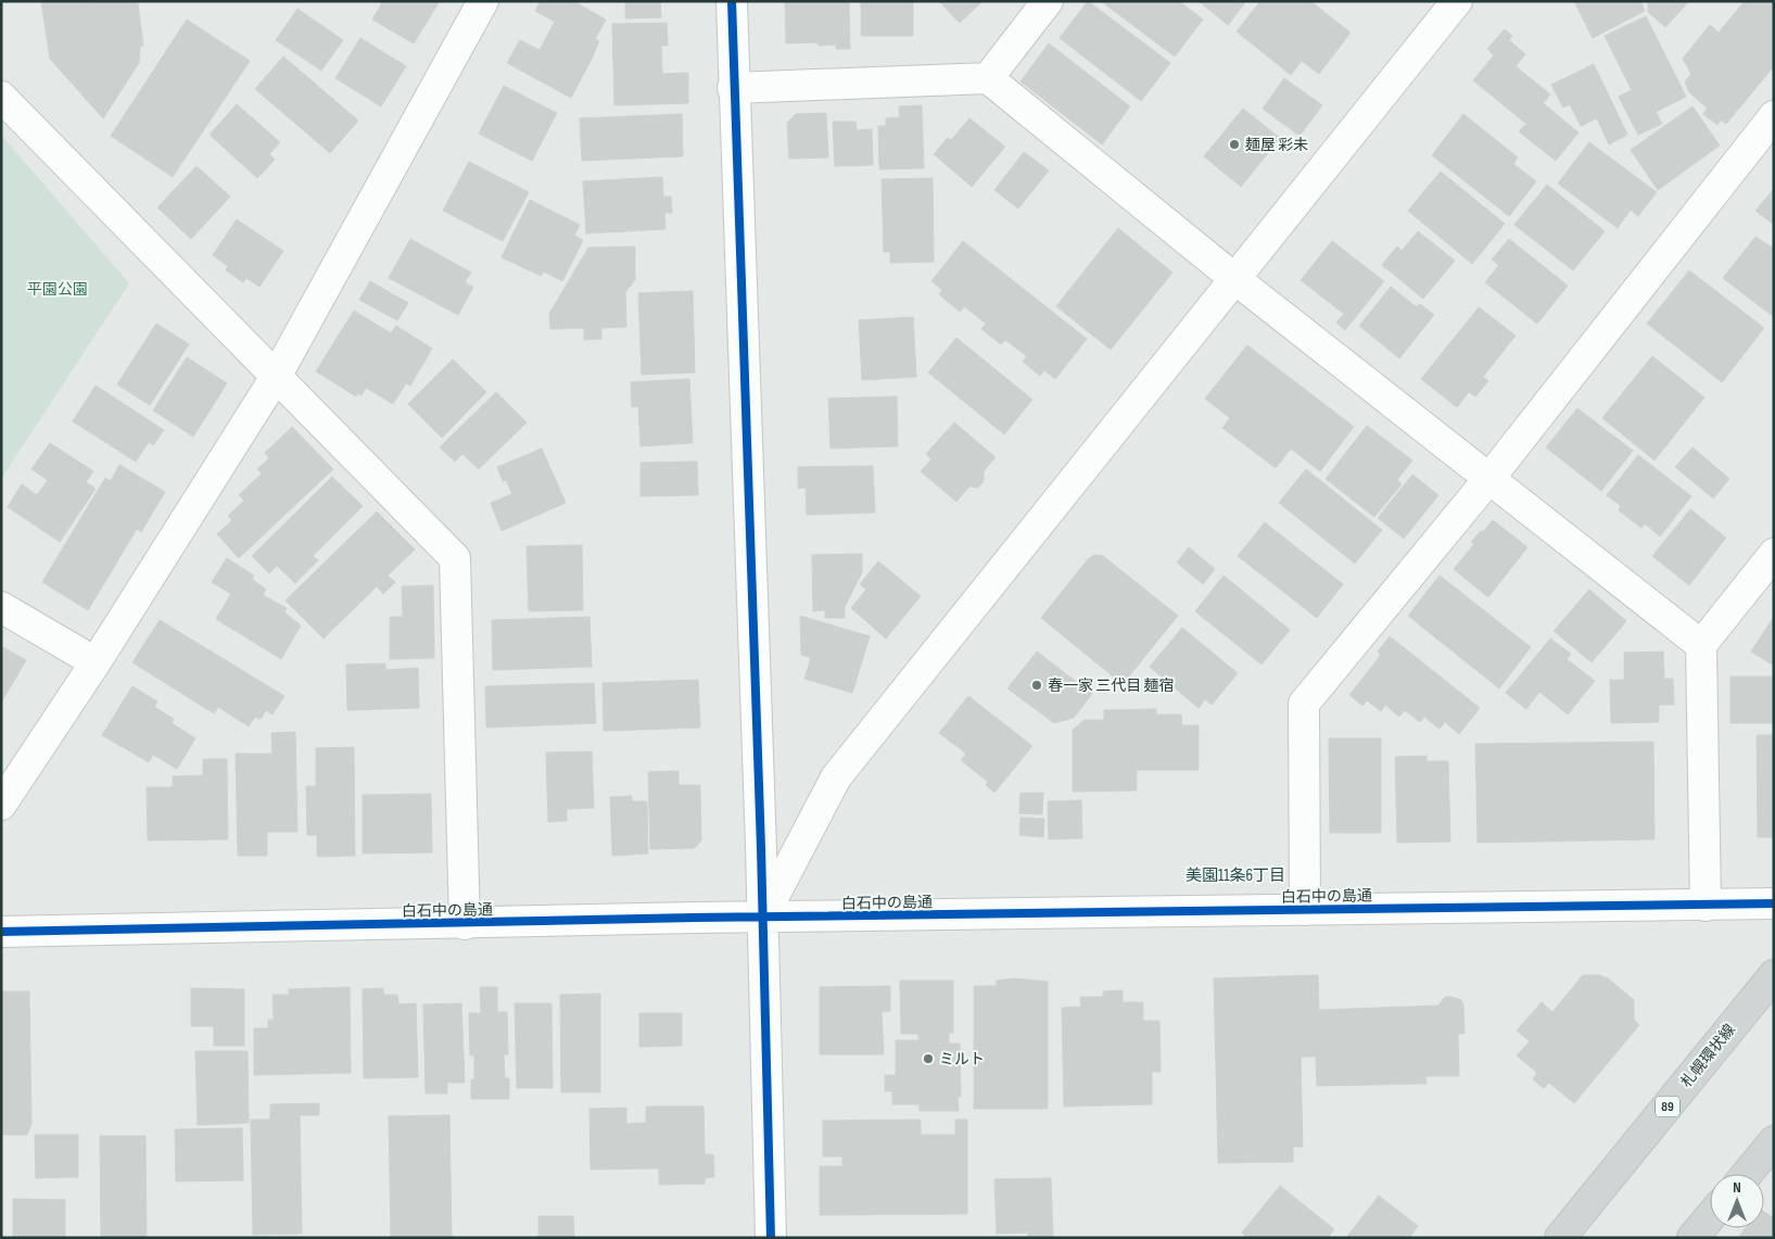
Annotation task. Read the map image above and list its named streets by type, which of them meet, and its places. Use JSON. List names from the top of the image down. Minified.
{"streets":{"main road":["札幌環状線","89"],"street":["白石中の島通"]},"districts":["美園11条6丁目"],"parks":["平園公園"],"places":["麺屋 彩未","春一家 三代目 麺宿","ミルト"],"north":"top"}
